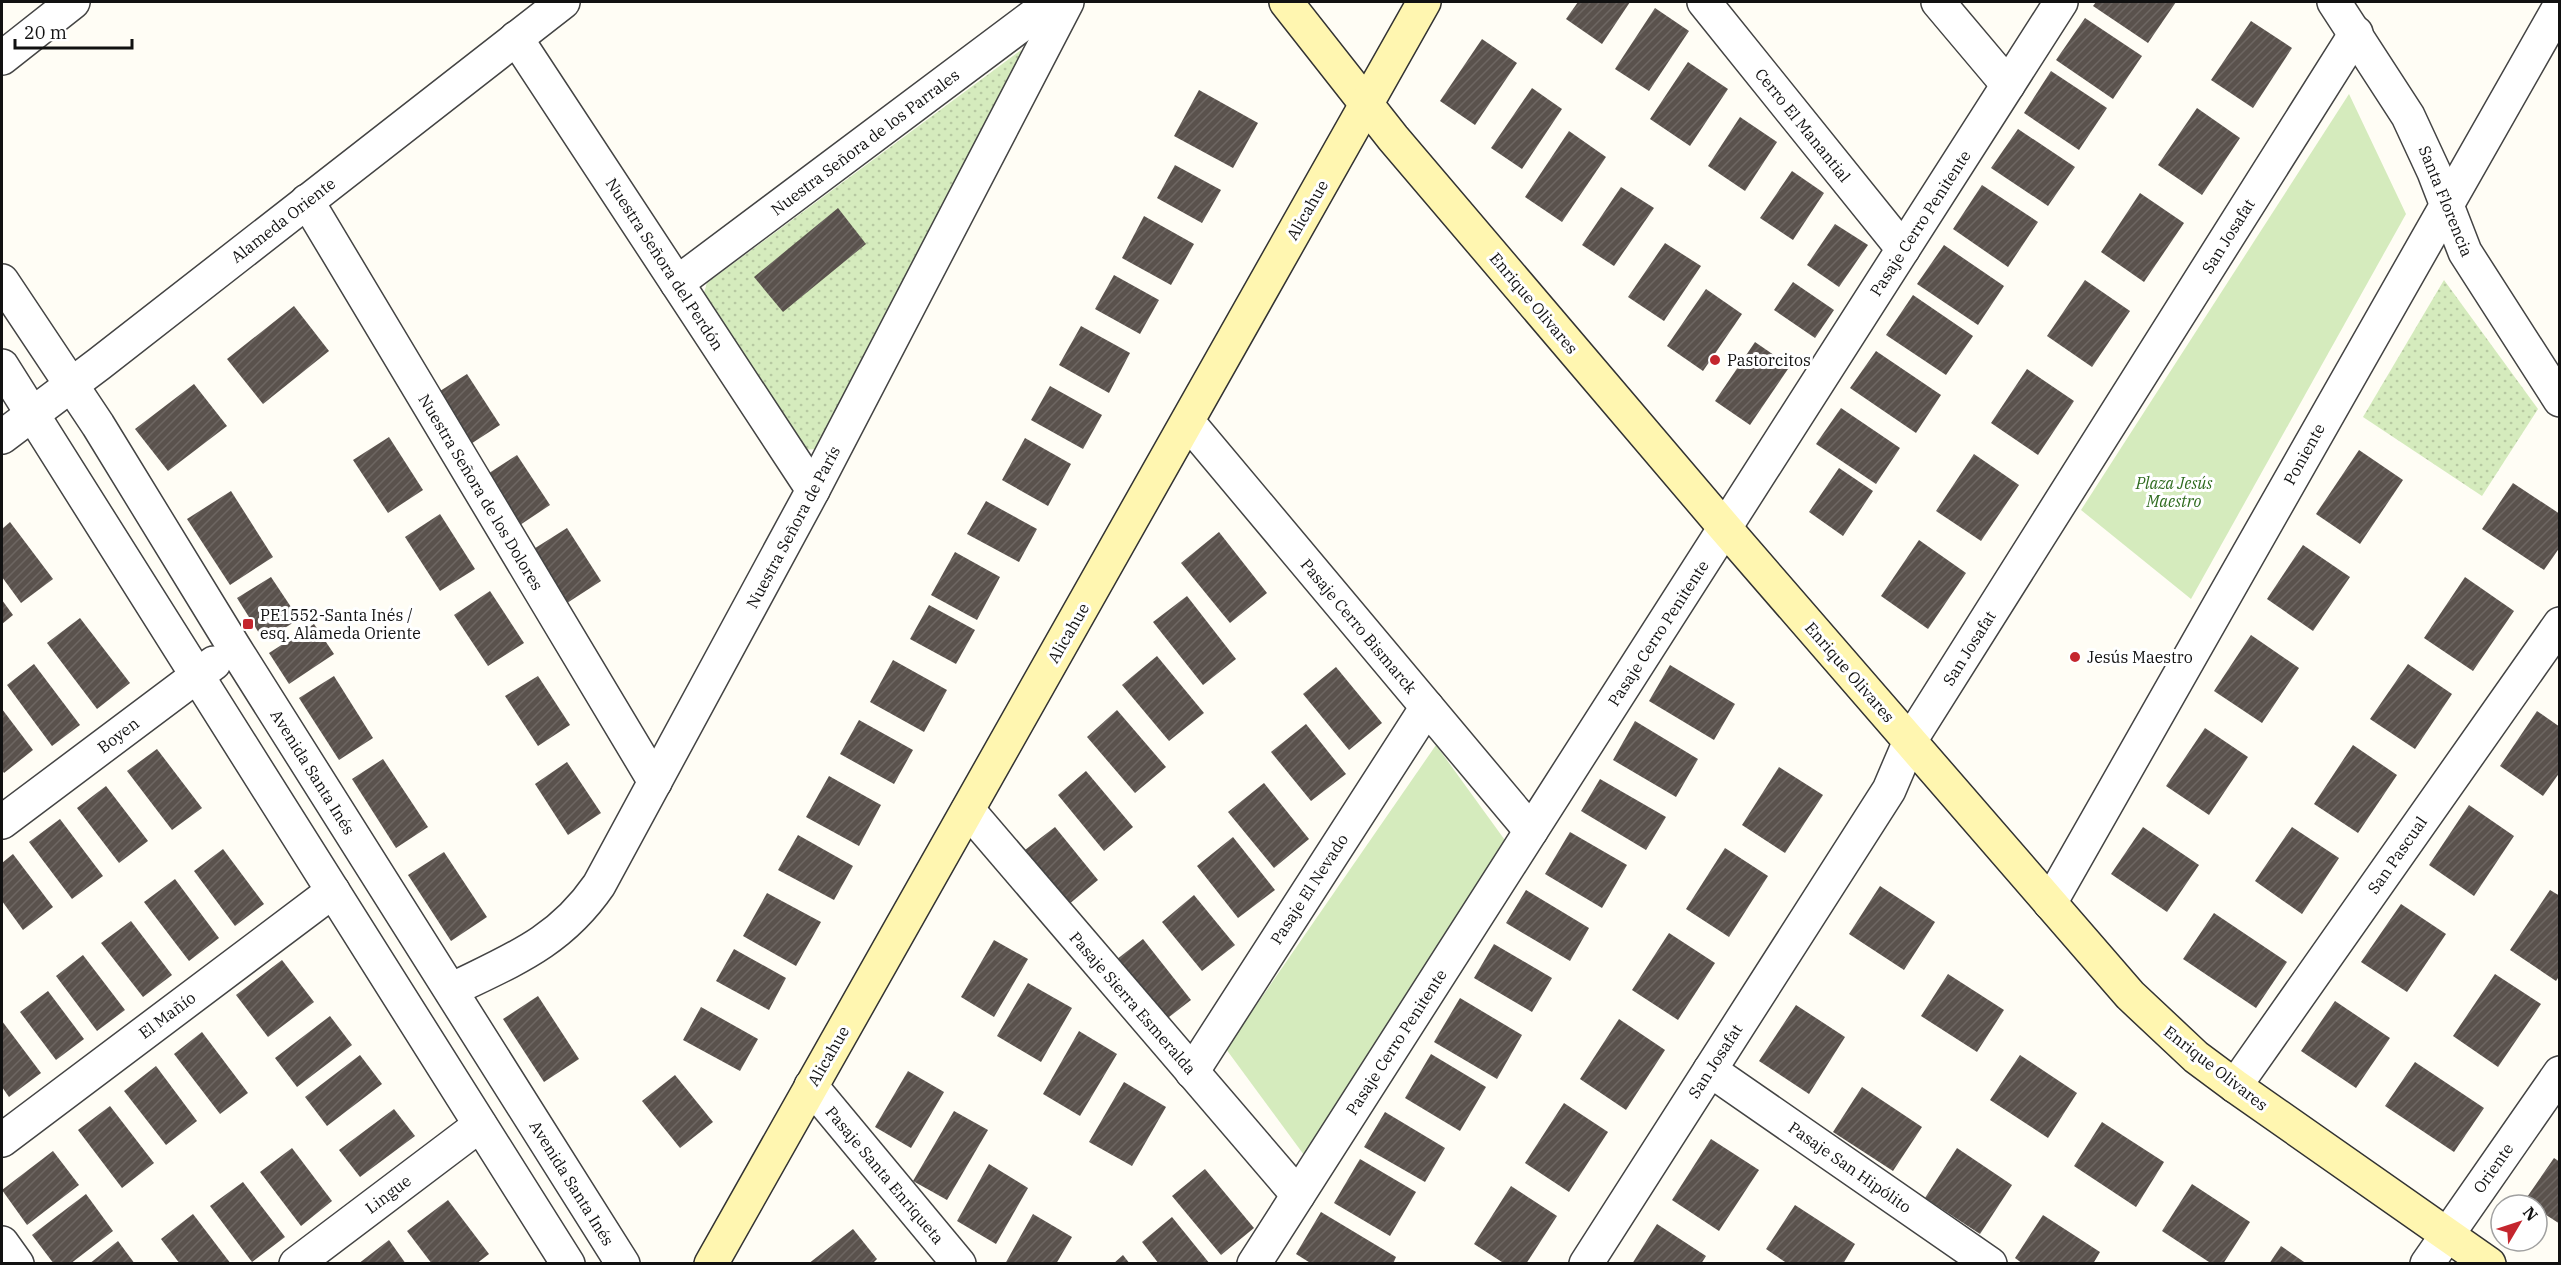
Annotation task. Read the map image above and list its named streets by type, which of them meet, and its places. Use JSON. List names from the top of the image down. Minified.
{"streets":{"street":["Cerro El Manantial","Nuestra Señora de los Parrales","Santa Florencia","Alicahue","Alameda Oriente","Pasaje Cerro Penitente","San Josafat","Nuestra Señora del Perdón","Enrique Olivares","Poniente","Nuestra Señora de los Dolores","Nuestra Señora de París","Pasaje Cerro Bismarck","Boyen","Avenida Santa Inés","San Pascual","Pasaje El Nevado","Pasaje Sierra Esmeralda","El Mañío","Pasaje San Hipólito","Oriente","Pasaje Santa Enriqueta","Lingue"]},"crossings":[["Cerro El Manantial","Pasaje Cerro Penitente"],["Nuestra Señora de los Parrales","Nuestra Señora del Perdón"],["Santa Florencia","San Josafat"],["Santa Florencia","Poniente"],["Alicahue","Enrique Olivares"],["Alicahue","Pasaje Cerro Bismarck"],["Alicahue","Pasaje Sierra Esmeralda"],["Alicahue","Pasaje Santa Enriqueta"],["Alameda Oriente","Nuestra Señora del Perdón"],["Alameda Oriente","Nuestra Señora de los Dolores"],["Alameda Oriente","Avenida Santa Inés"],["Pasaje Cerro Penitente","Enrique Olivares"],["Pasaje Cerro Penitente","Pasaje Cerro Bismarck"],["Pasaje Cerro Penitente","Pasaje Sierra Esmeralda"],["San Josafat","Enrique Olivares"],["San Josafat","Pasaje San Hipólito"],["Nuestra Señora del Perdón","Nuestra Señora de París"],["Enrique Olivares","Poniente"],["Enrique Olivares","San Pascual"],["Enrique Olivares","Oriente"],["Nuestra Señora de los Dolores","Nuestra Señora de París"],["Nuestra Señora de París","Avenida Santa Inés"],["Pasaje Cerro Bismarck","Pasaje El Nevado"],["Boyen","Avenida Santa Inés"],["Pasaje El Nevado","Pasaje Sierra Esmeralda"]],"parks":["Plaza Jesús Maestro"],"places":{"other":["Pastorcitos","Jesús Maestro"],"transit":["PE1552-Santa Inés / esq. Alameda Oriente"]},"scale_bar":"20 m","north":"top right"}
